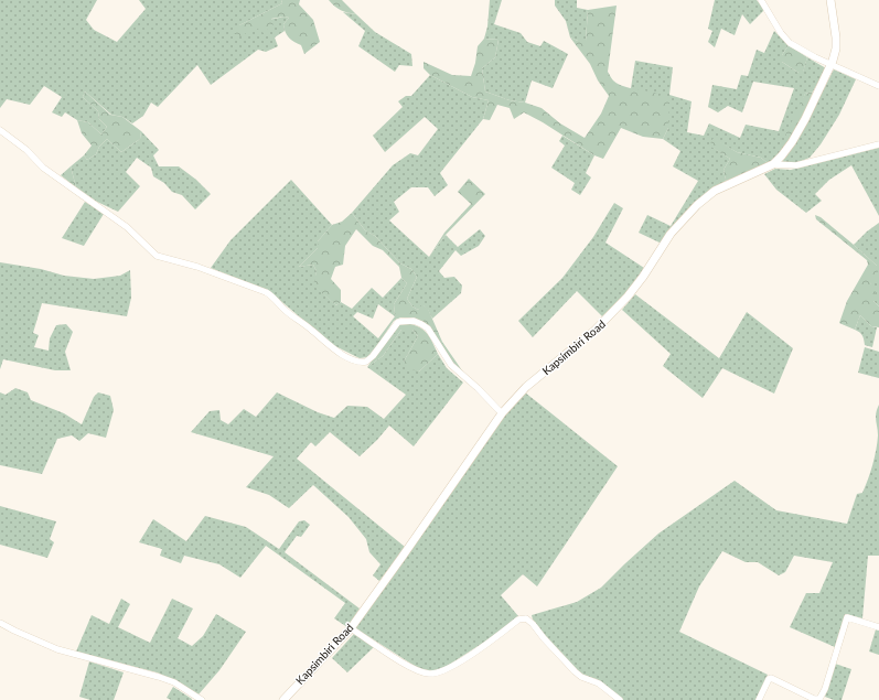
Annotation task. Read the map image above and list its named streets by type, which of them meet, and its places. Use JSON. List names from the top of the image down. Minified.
{"streets":{"street":["Kapsimbiri Road"]}}
